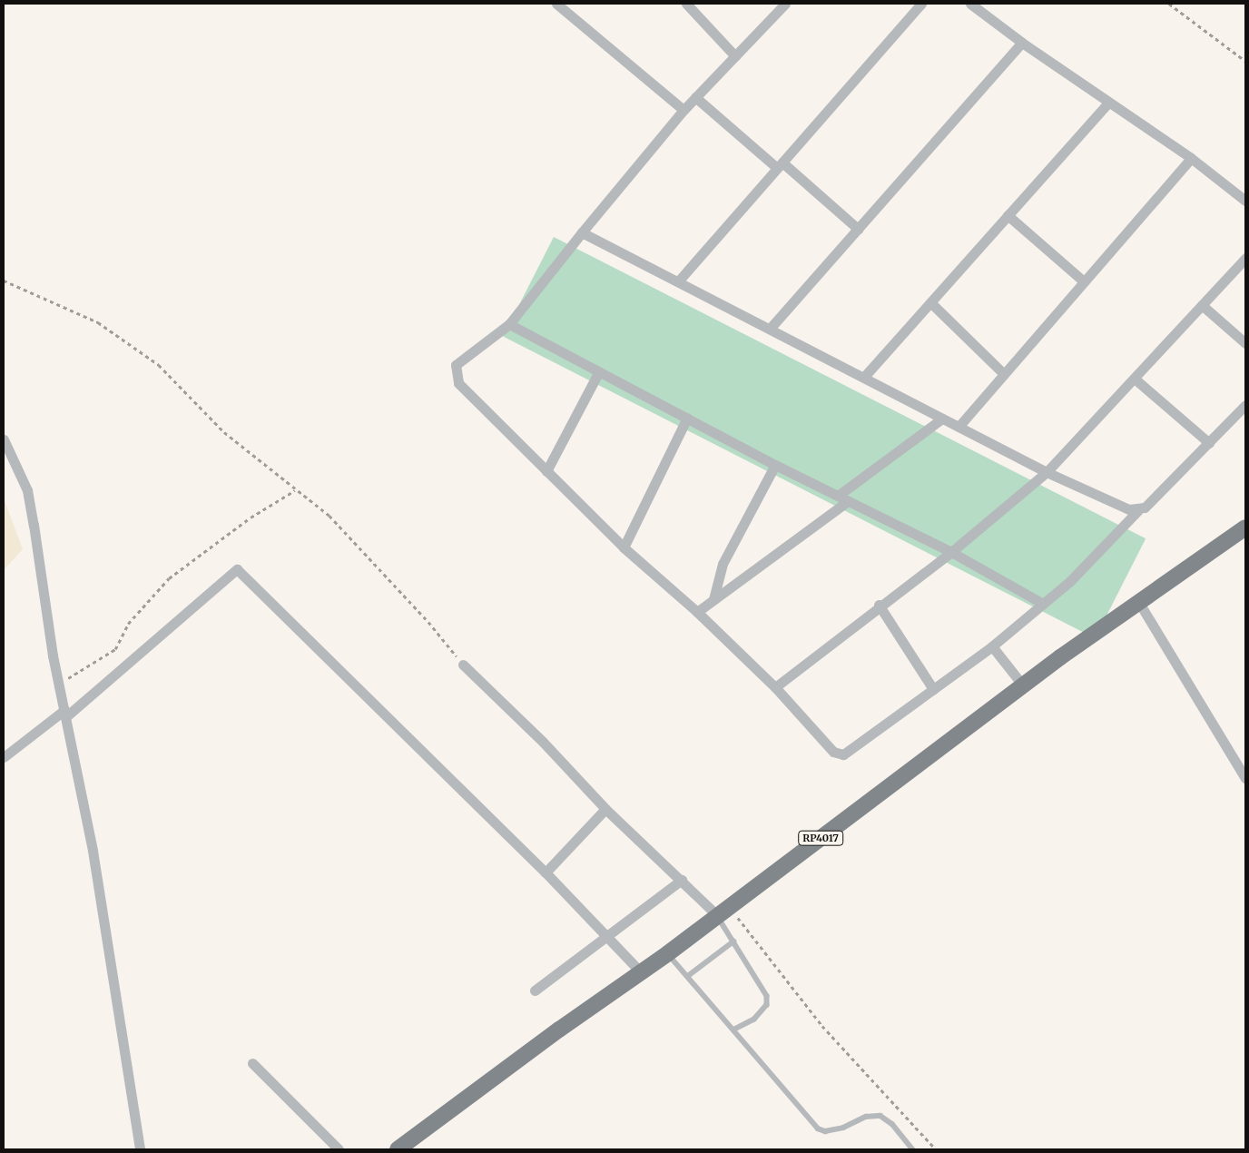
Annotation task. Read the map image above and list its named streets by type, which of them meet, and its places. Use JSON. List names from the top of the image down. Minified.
{"streets":{"main road":["RP4017"]}}
